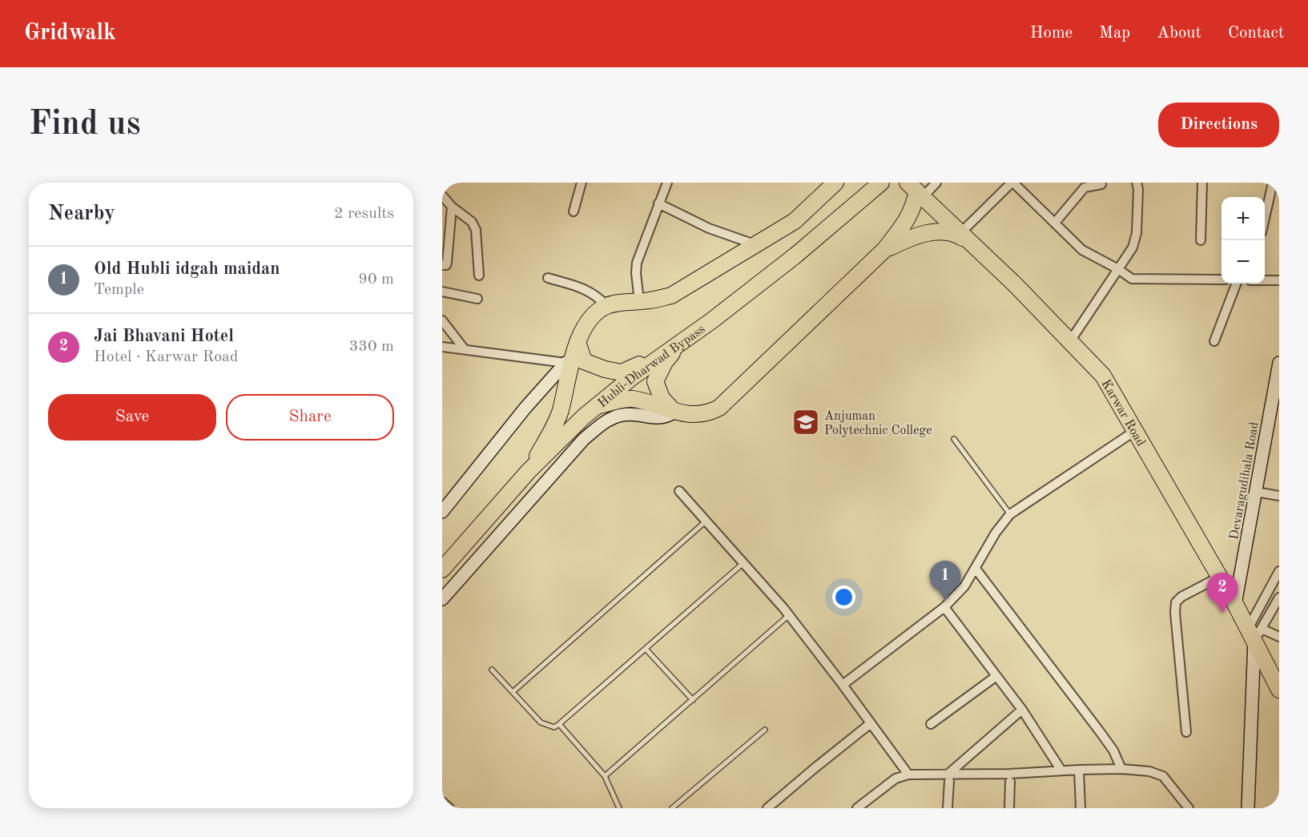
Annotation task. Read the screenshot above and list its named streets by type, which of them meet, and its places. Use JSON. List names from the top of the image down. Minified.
{"streets":{"highway":["Hubli-Dharwad Bypass","Karwar Road"],"street":["Devaragudihala Road"]},"crossings":[["Karwar Road","Devaragudihala Road"]],"places":{"school or university":["Anjuman Polytechnic College"]},"page":{"header":"Gridwalk","nav":["Home","Map","About","Contact"],"buttons":["Directions",["Save","Share"]],"title":"Find us","heading":["Nearby","2 results"],"map_buttons":["+","−"],"list":[{"mark":"1","name":"Old Hubli idgah maidan","note":"Temple","value":"90 m"},{"mark":"2","name":"Jai Bhavani Hotel","note":"Hotel · Karwar Road","value":"330 m"}],"pins":["1","2"]}}
